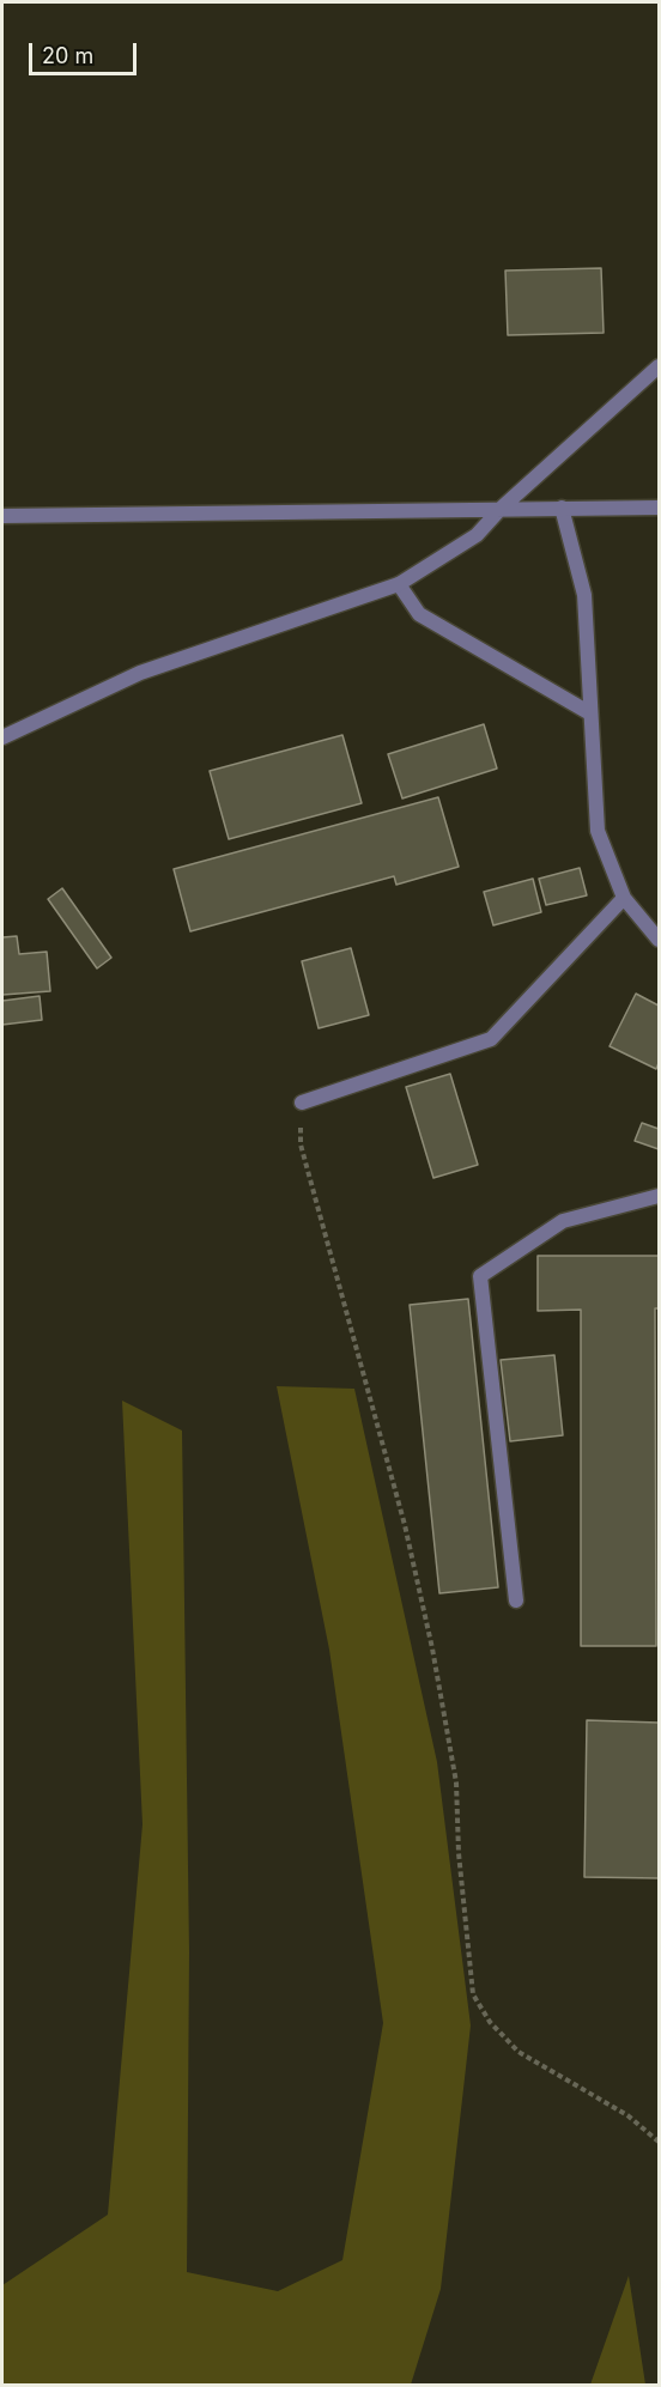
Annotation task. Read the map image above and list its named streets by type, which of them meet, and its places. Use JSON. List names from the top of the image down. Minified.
{"scale_bar":"20 m"}
